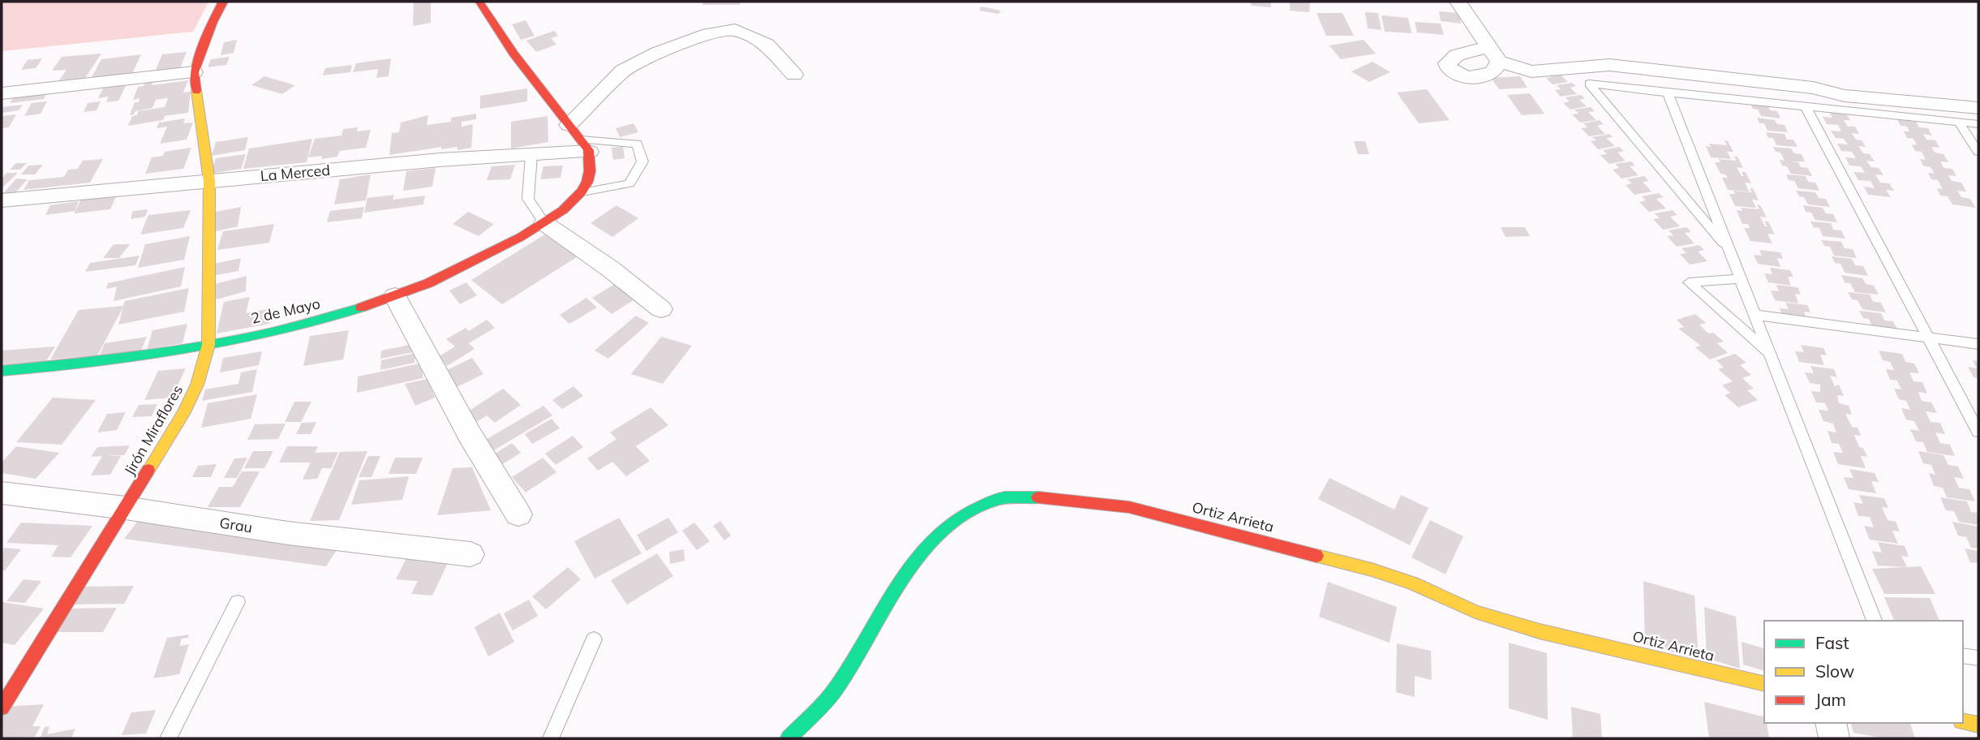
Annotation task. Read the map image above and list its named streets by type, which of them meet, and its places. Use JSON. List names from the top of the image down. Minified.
{"streets":{"street":["La Merced","2 de Mayo","Jirón Miraflores","Ortiz Arrieta","Grau"]},"crossings":[["La Merced","Jirón Miraflores"],["2 de Mayo","Jirón Miraflores"],["Jirón Miraflores","Grau"]],"legend":["Fast","Slow","Jam"]}
